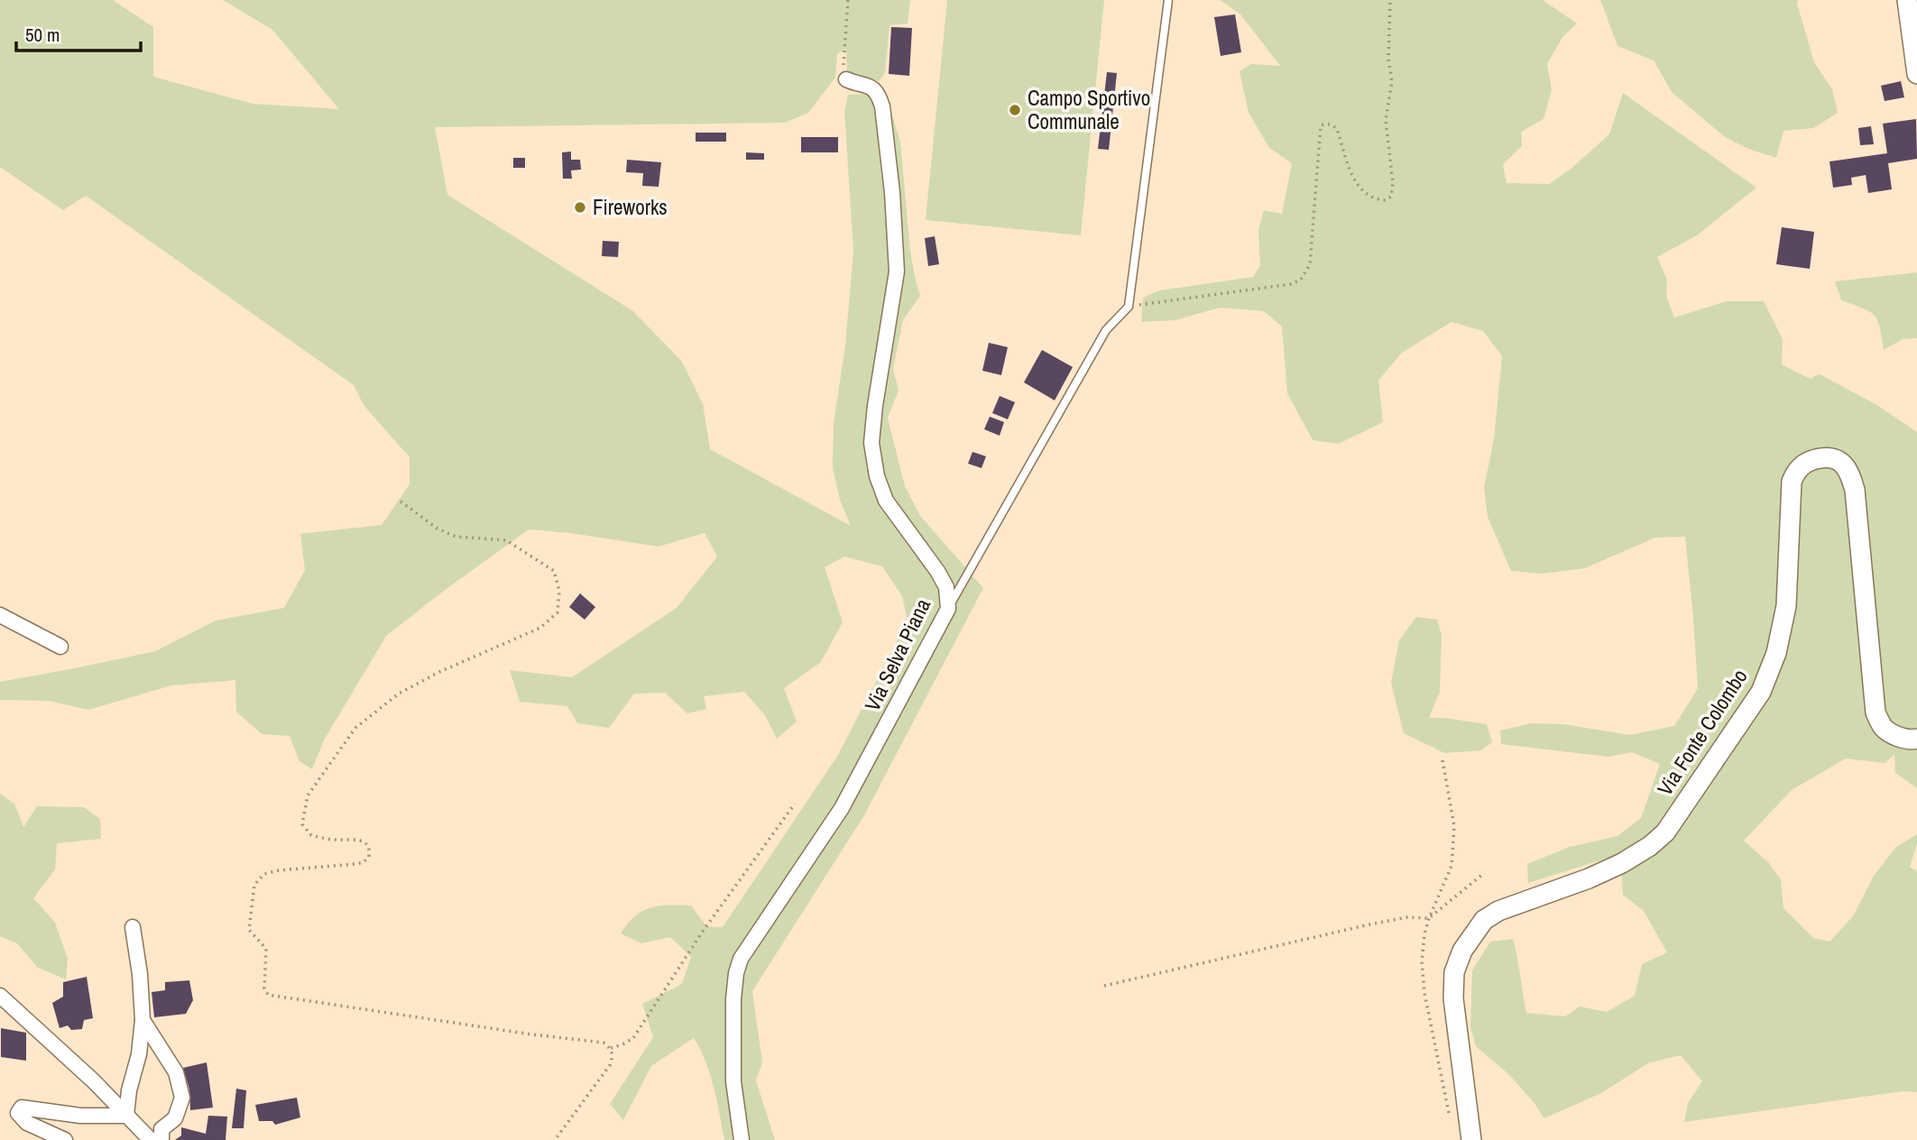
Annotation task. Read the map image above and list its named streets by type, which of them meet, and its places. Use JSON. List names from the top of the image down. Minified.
{"streets":{"street":["Via Selva Piana","Via Fonte Colombo"]},"places":["Campo Sportivo Communale","Fireworks"],"scale_bar":"50 m"}
